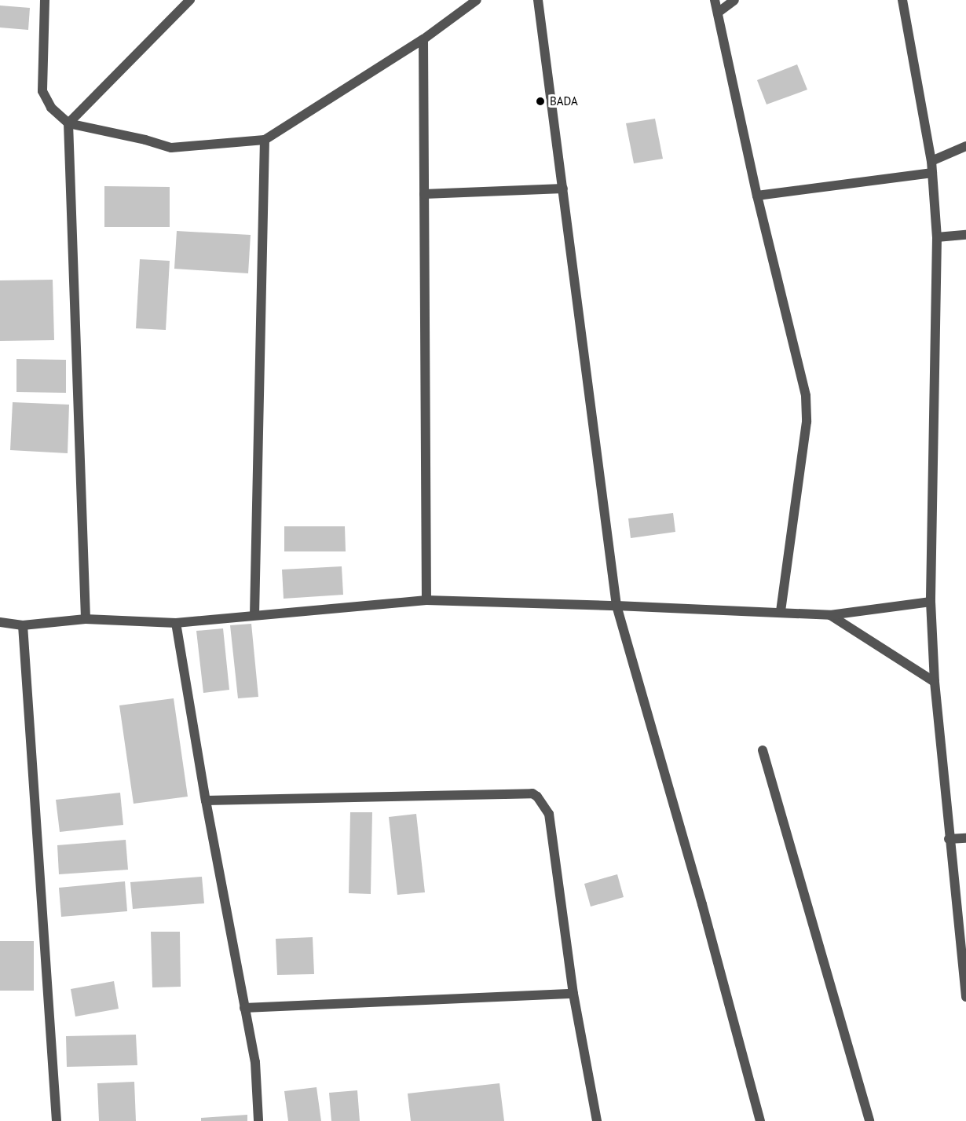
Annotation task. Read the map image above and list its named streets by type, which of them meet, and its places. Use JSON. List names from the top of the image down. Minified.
{"places":["BADA"]}
